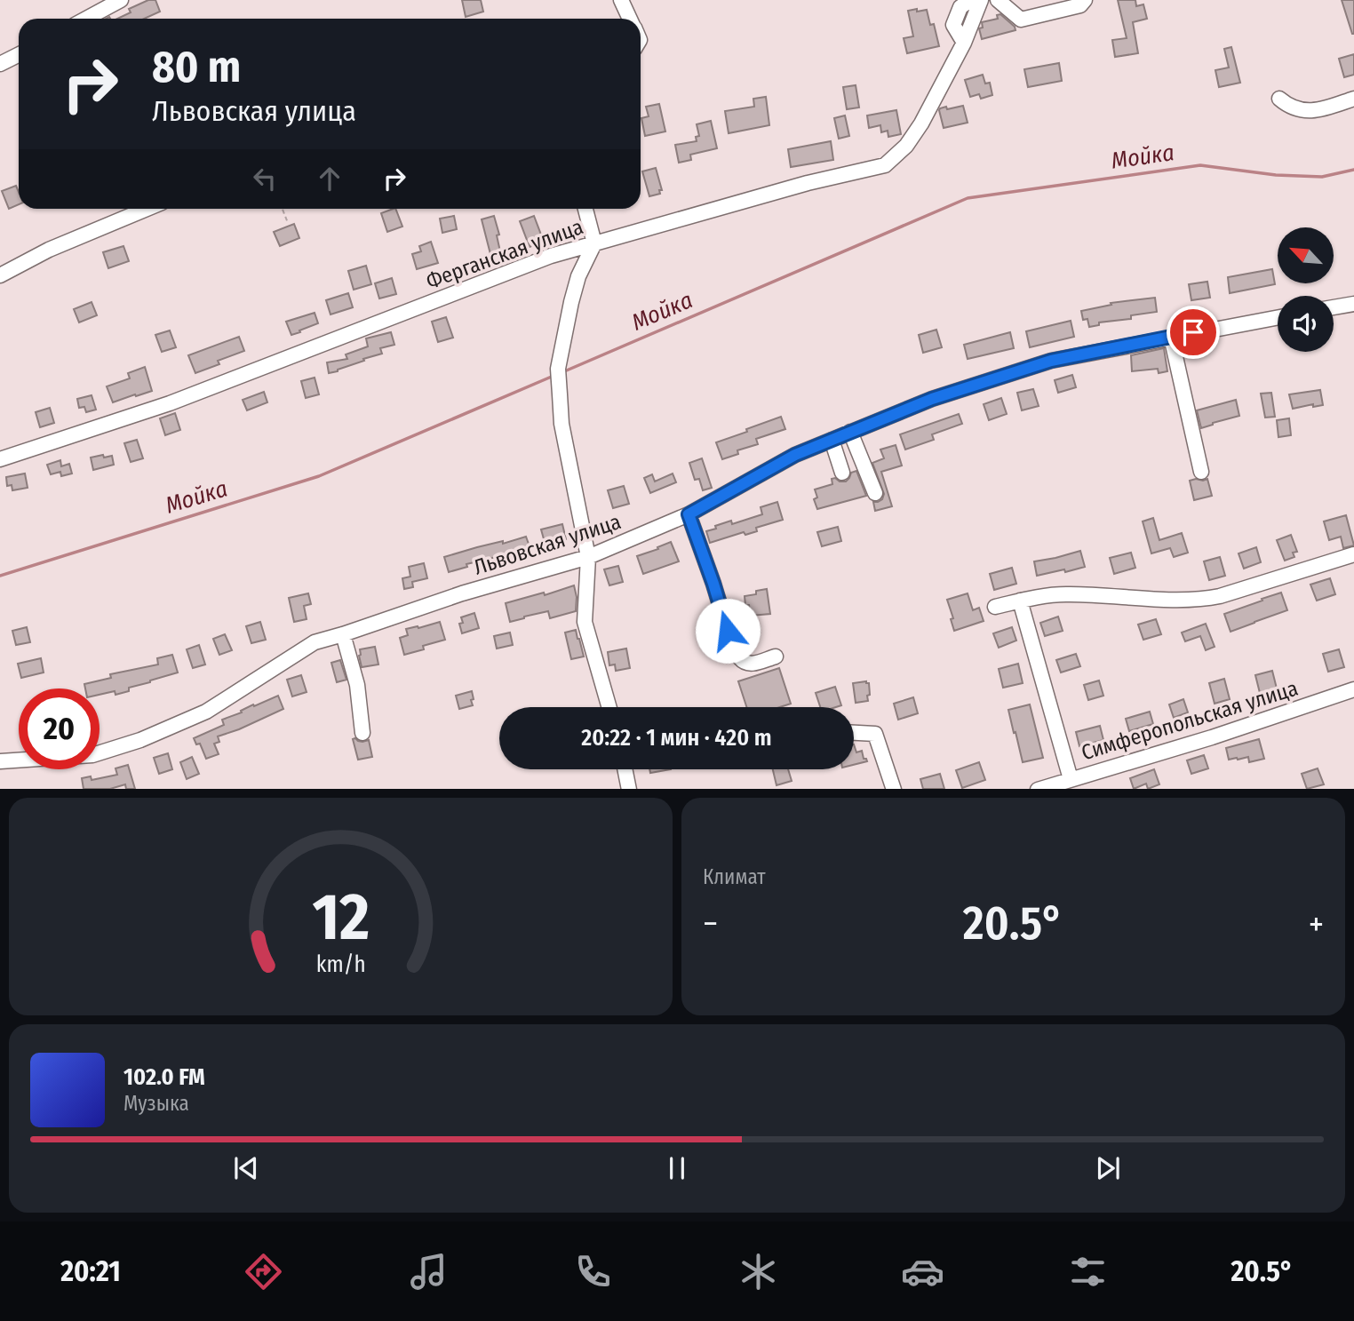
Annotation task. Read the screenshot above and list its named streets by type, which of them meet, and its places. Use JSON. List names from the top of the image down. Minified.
{"streets":{"street":["Ферганская улица","Львовская улица","Симферопольская улица"]},"water":["Мойка"],"north":"top left","page":{"turn":["80 m","Львовская улица"],"limit":"20","trip":"20:22 · 1 мин · 420 m","tile":"Климат","heat":["−","20.5°","+"],"song":["102.0 FM","Музыка"],"tabs":["20:21","20.5°"],"gauge":["12","km/h"]}}
